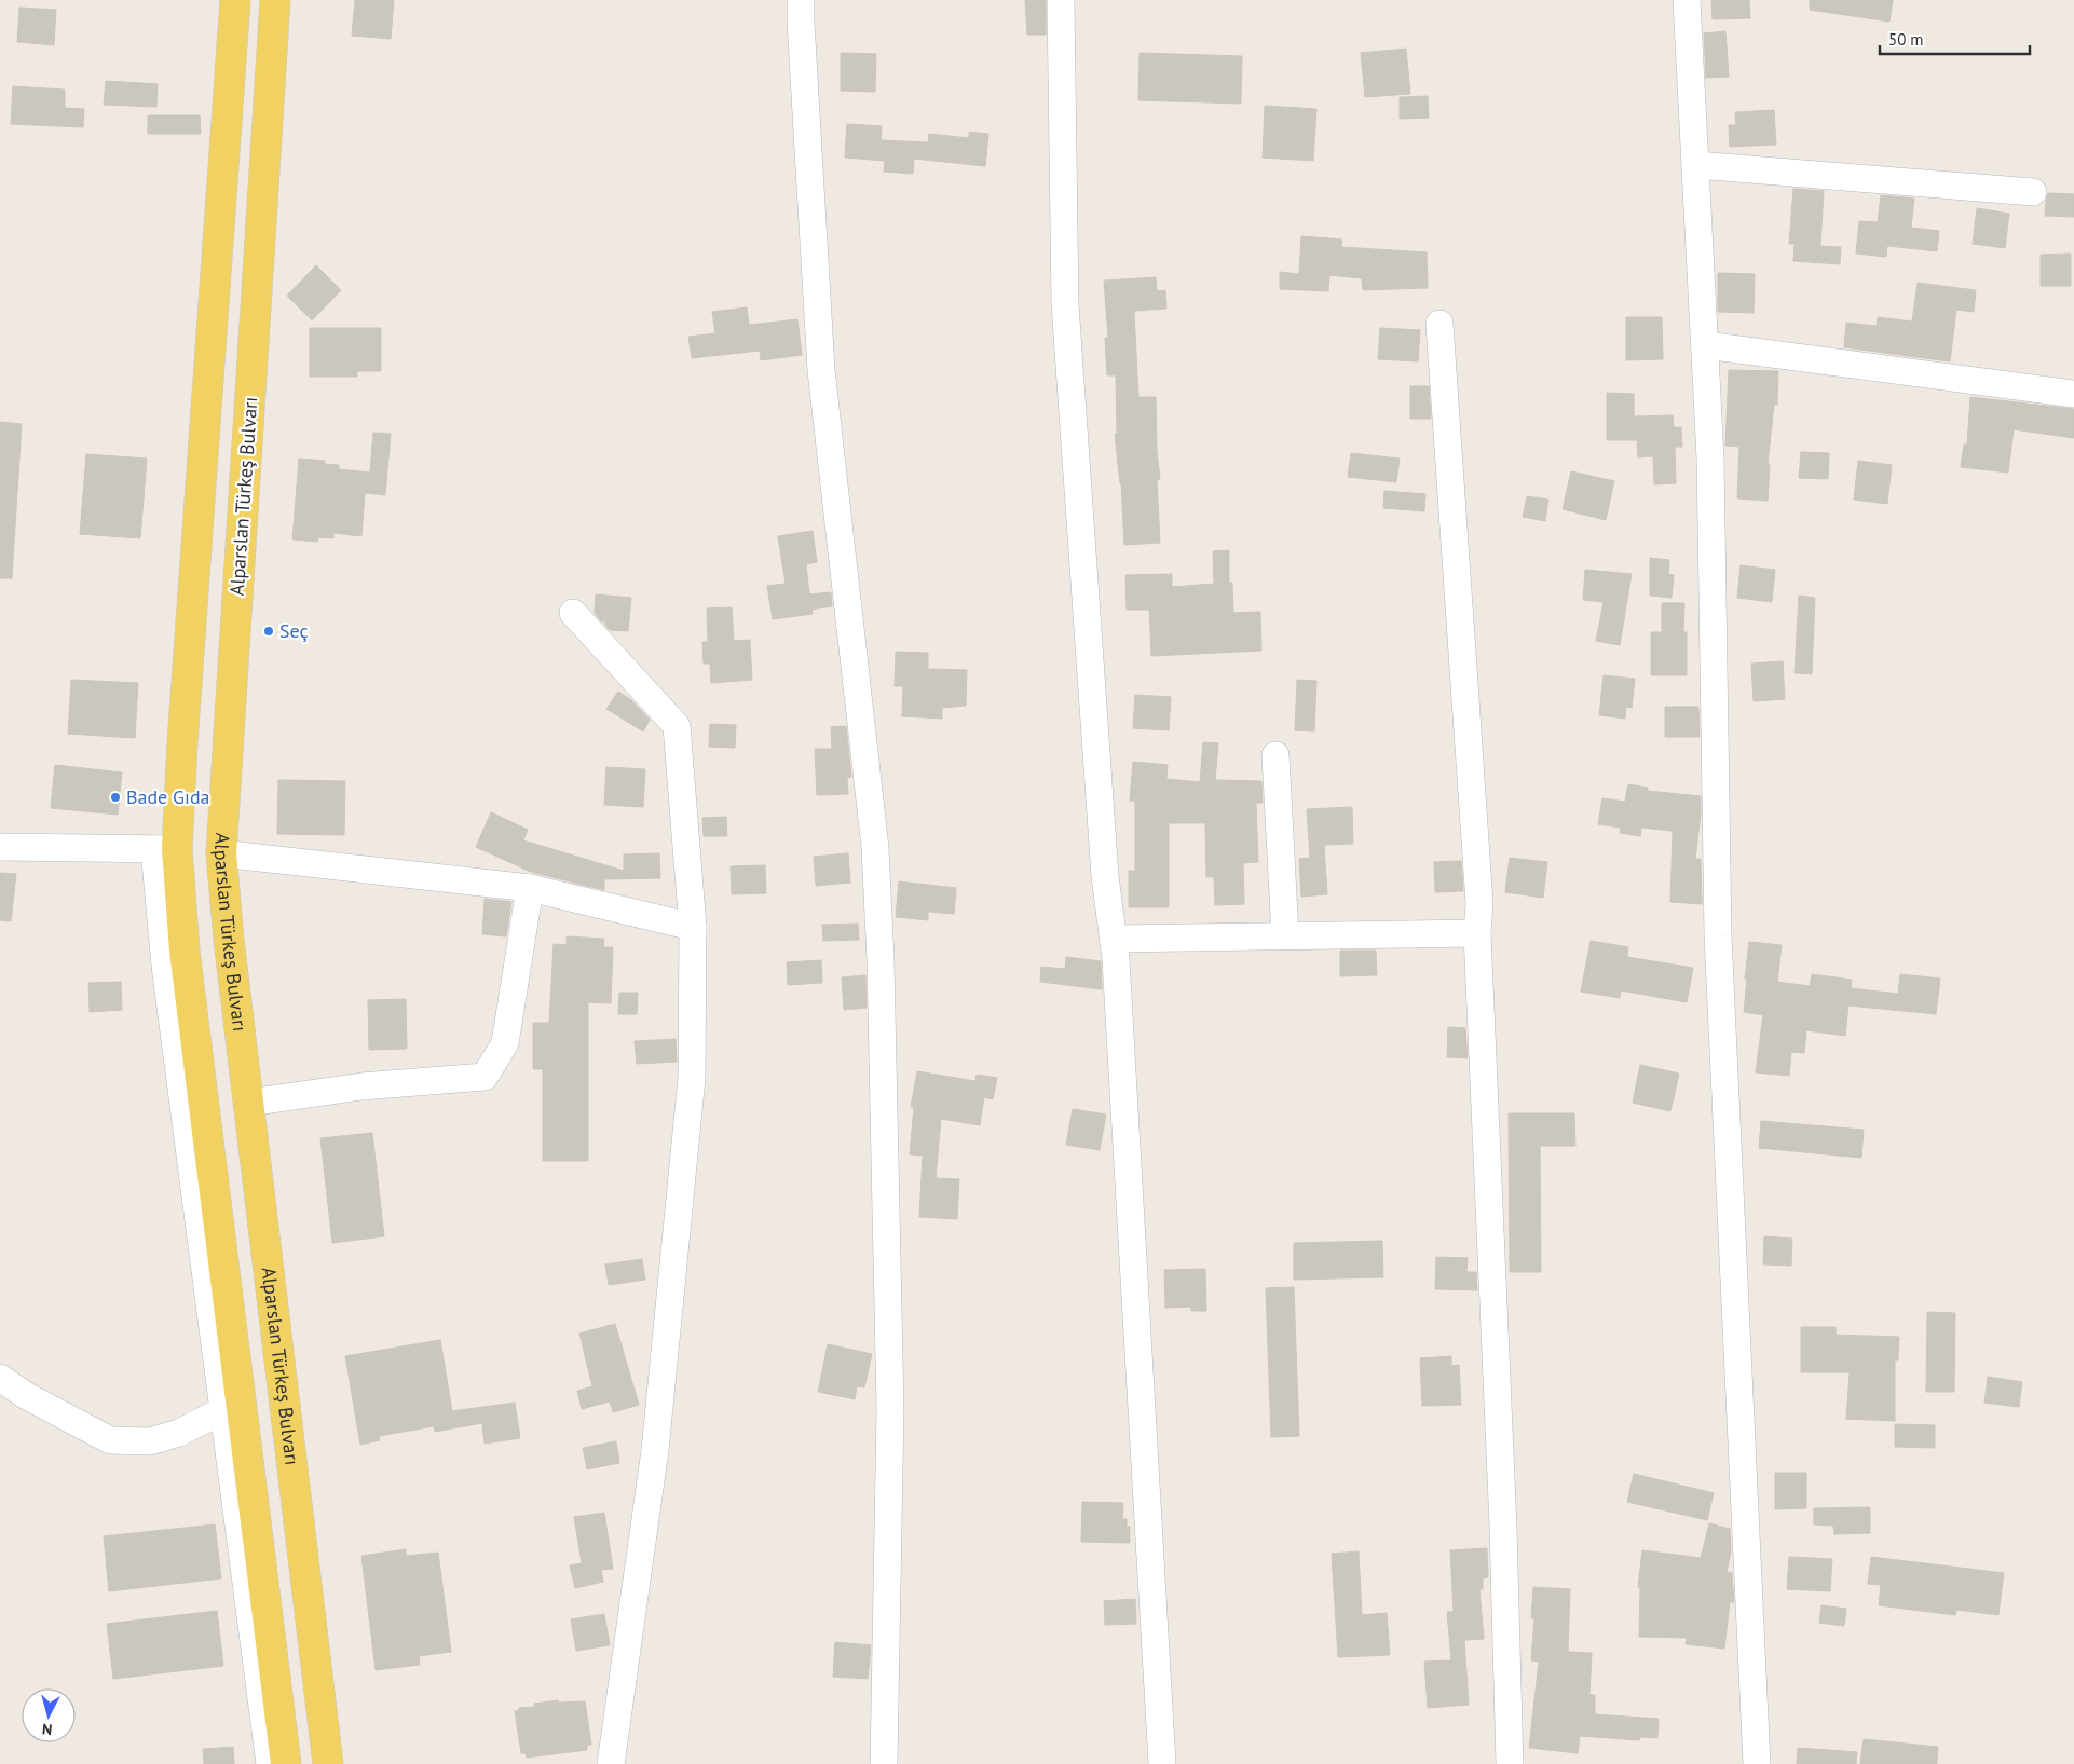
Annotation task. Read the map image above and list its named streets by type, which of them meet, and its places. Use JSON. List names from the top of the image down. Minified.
{"streets":{"main road":["Alparslan Türkeş Bulvarı"]},"places":["Seç","Bade Gıda"],"scale_bar":"50 m","north":"bottom"}
